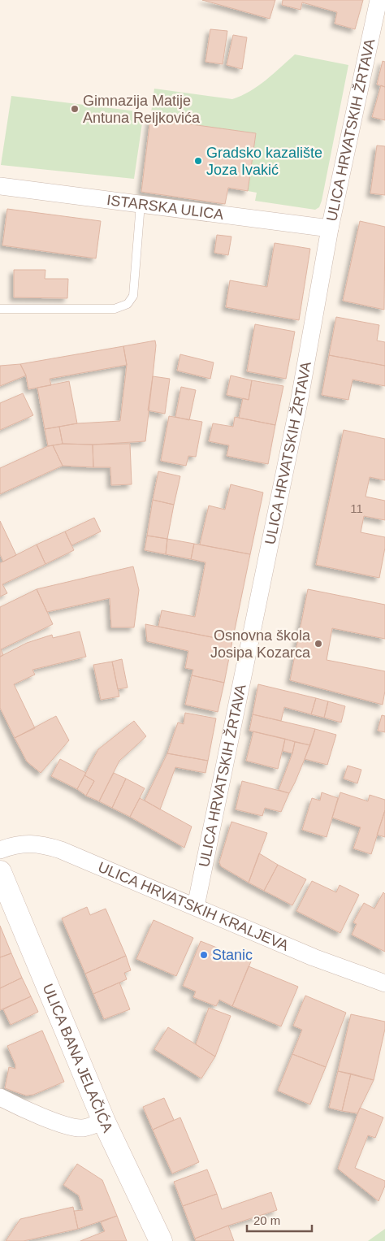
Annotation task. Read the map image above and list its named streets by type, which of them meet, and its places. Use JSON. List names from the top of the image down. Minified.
{"streets":{"main road":["ULICA BANA JELAČIĆA"],"street":["ULICA HRVATSKIH ŽRTAVA","ISTARSKA ULICA","ULICA HRVATSKIH KRALJEVA"]},"crossings":[["ULICA HRVATSKIH ŽRTAVA","ISTARSKA ULICA"],["ULICA HRVATSKIH ŽRTAVA","ULICA HRVATSKIH KRALJEVA"]],"places":["Gimnazija Matije Antuna Reljkovića","Gradsko kazalište Joza Ivakić","Osnovna škola Josipa Kozarca","Stanic"],"house_numbers":["11"],"scale_bar":"20 m"}
